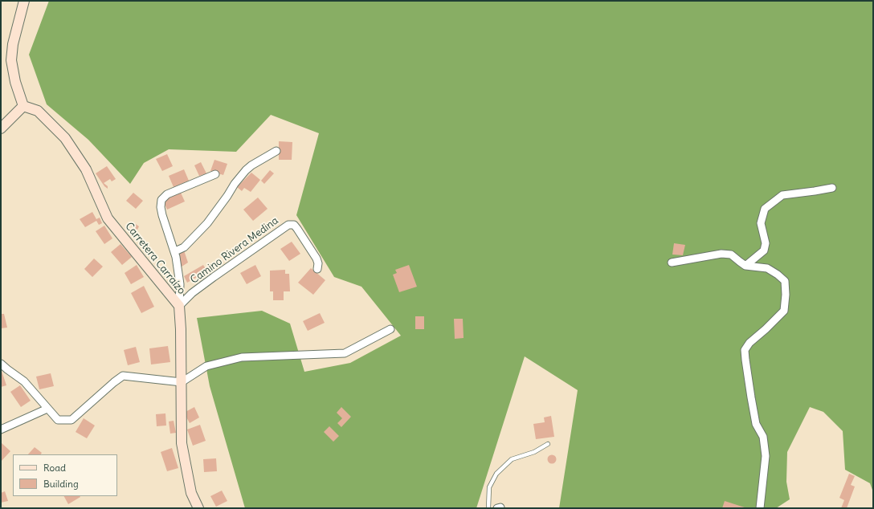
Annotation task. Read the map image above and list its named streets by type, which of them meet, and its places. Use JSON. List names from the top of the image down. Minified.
{"streets":{"street":["Camino Rivera Medina","Carretera Carraízo"]},"crossings":[["Camino Rivera Medina","Carretera Carraízo"]],"legend":["Road","Building"]}
